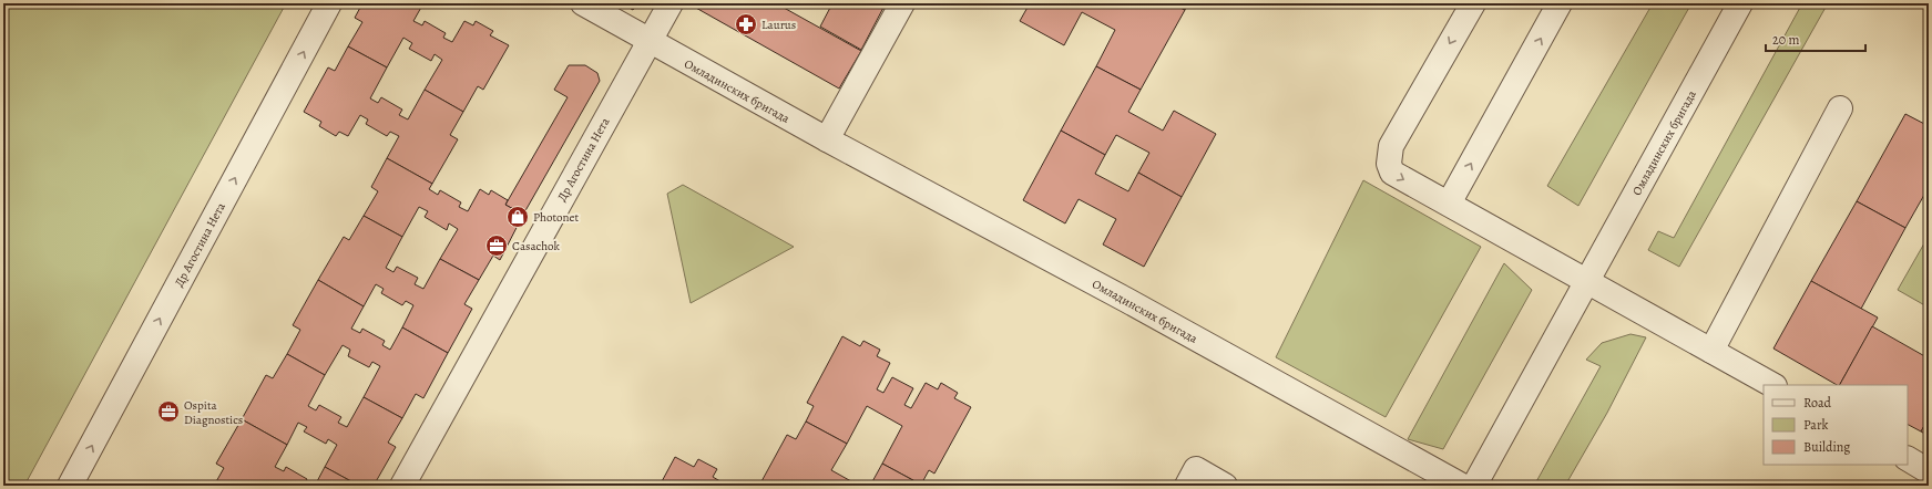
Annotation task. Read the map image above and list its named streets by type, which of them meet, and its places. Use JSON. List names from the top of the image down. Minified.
{"streets":{"street":["Омладинских бригада","Др Агостина Нета"]},"crossings":[["Омладинских бригада","Др Агостина Нета"]],"one_way":["Др Агостина Нета"],"places":{"pharmacy":["Laurus"],"shop":["Photonet"],"office":["Casachok","Ospita Diagnostics"]},"legend":["Road","Park","Building"],"scale_bar":"20 m"}
